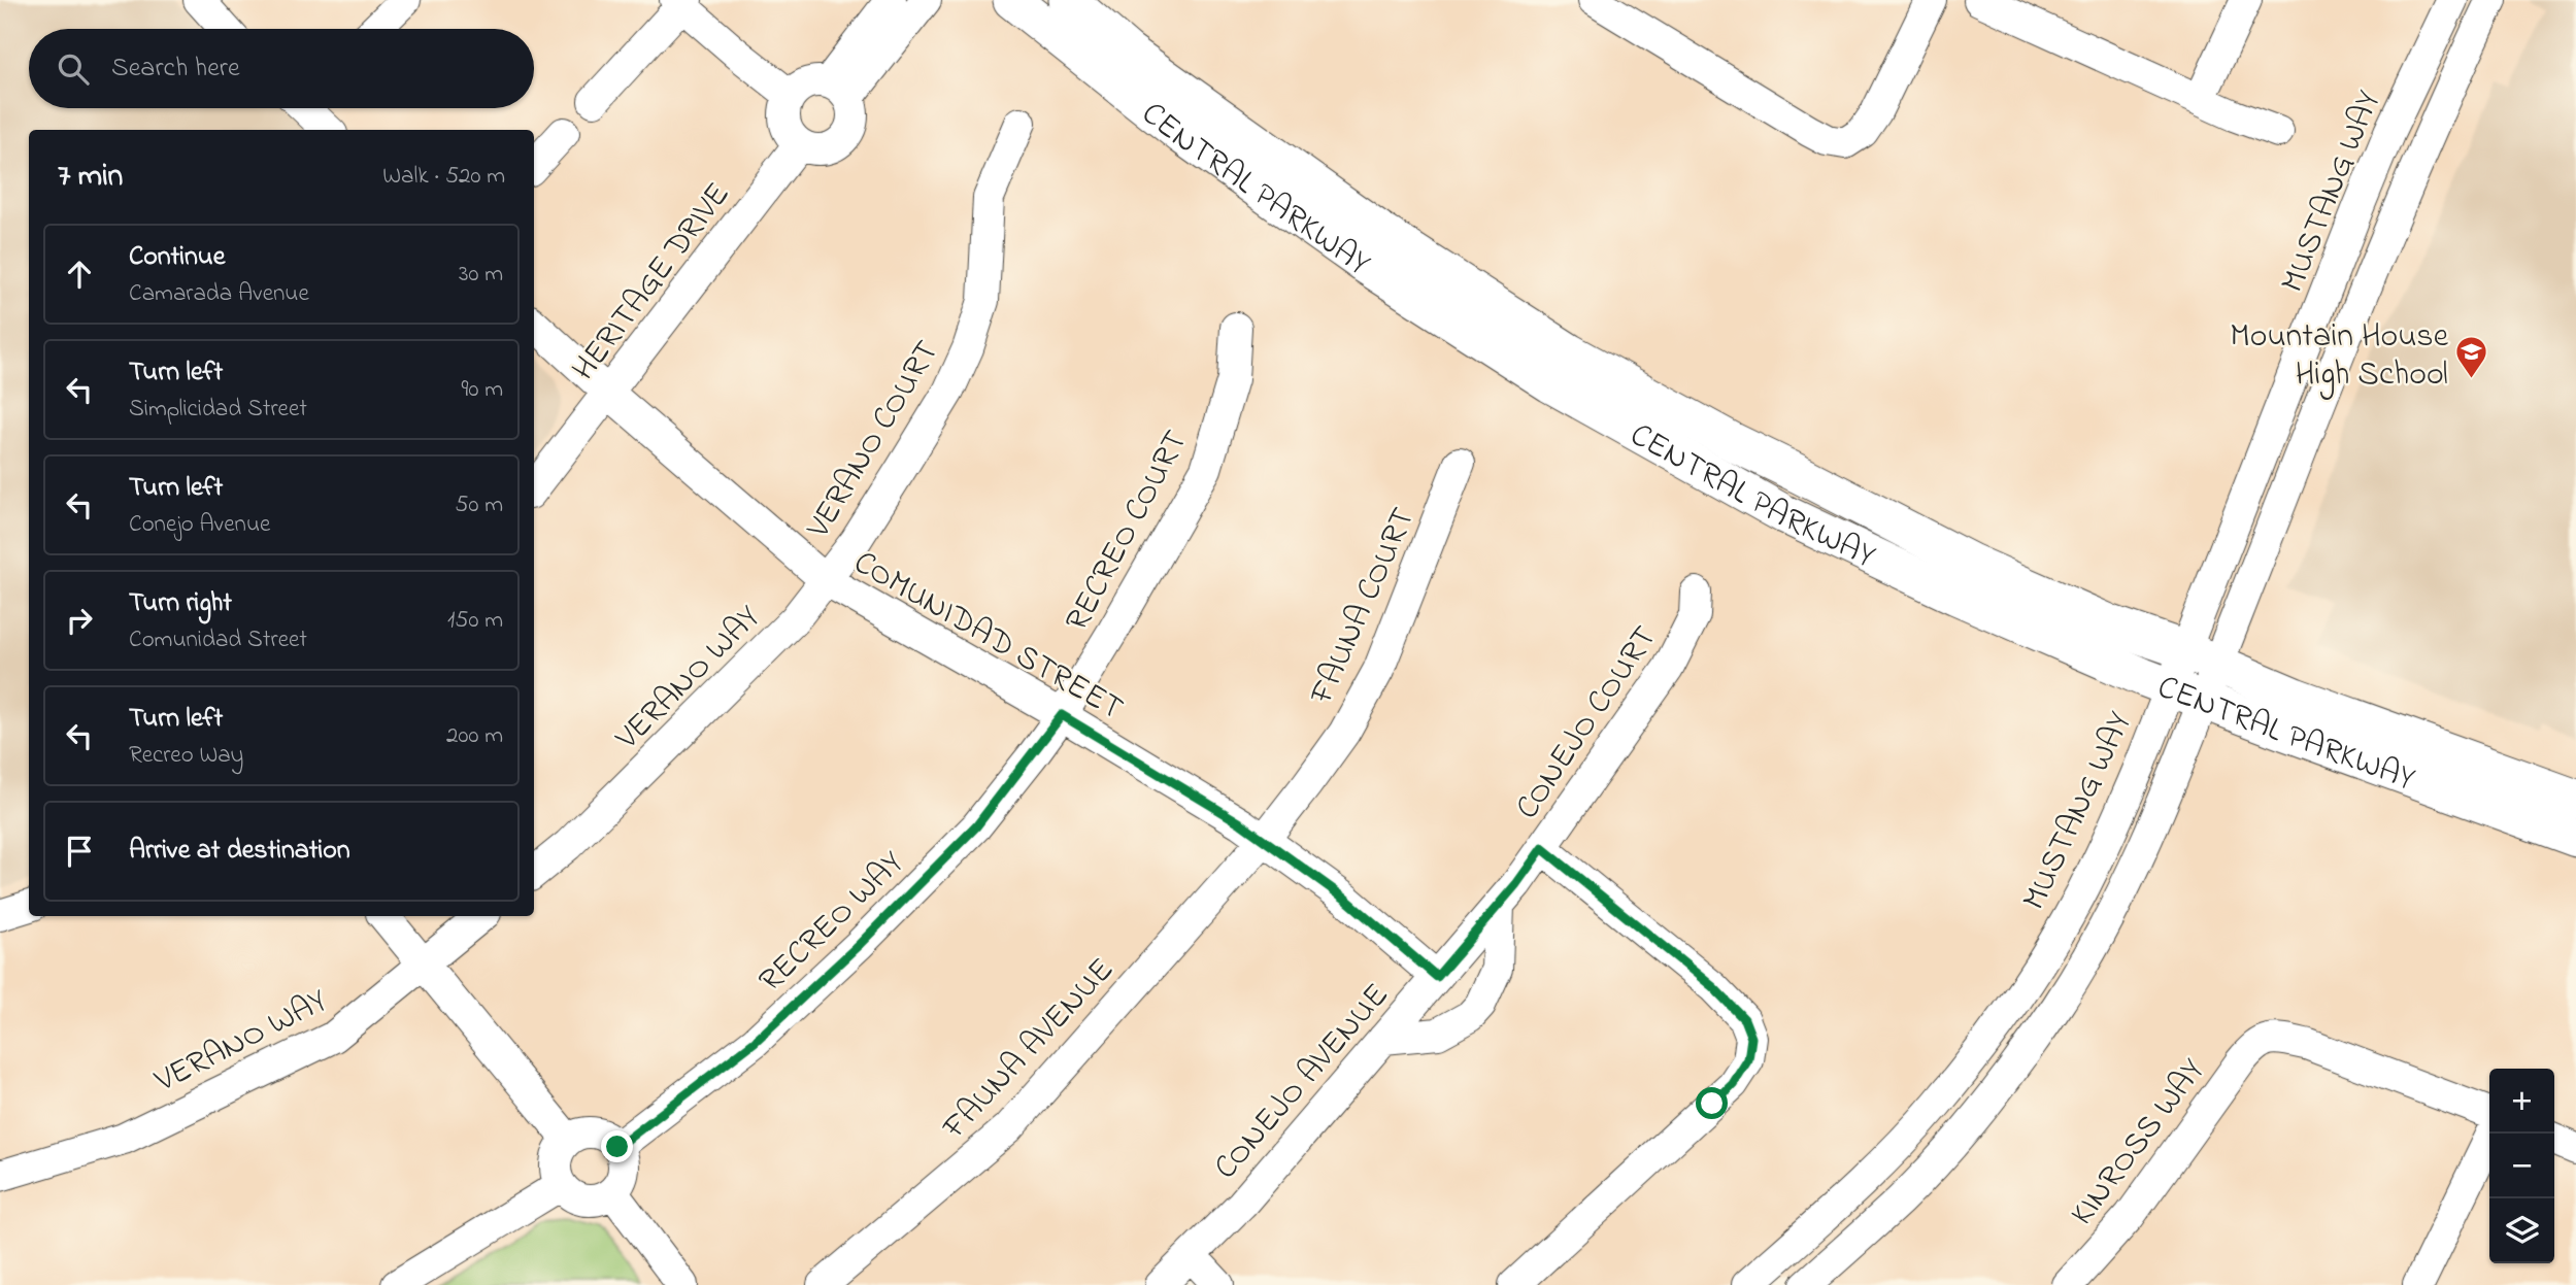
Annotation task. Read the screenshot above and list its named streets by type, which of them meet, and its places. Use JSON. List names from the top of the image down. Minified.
{"streets":{"main road":["CENTRAL PARKWAY"],"street":["MUSTANG WAY","HERITAGE DRIVE","VERANO COURT","RECREO COURT","FAUNA COURT","COMUNIDAD STREET","VERANO WAY","CONEJO COURT","RECREO WAY","FAUNA AVENUE","CONEJO AVENUE","KINROSS WAY"]},"crossings":[["CENTRAL PARKWAY","MUSTANG WAY"],["HERITAGE DRIVE","COMUNIDAD STREET"],["VERANO COURT","COMUNIDAD STREET"],["VERANO COURT","VERANO WAY"],["RECREO COURT","COMUNIDAD STREET"],["RECREO COURT","RECREO WAY"],["FAUNA COURT","COMUNIDAD STREET"],["FAUNA COURT","FAUNA AVENUE"],["COMUNIDAD STREET","VERANO WAY"],["COMUNIDAD STREET","RECREO WAY"],["COMUNIDAD STREET","FAUNA AVENUE"],["COMUNIDAD STREET","CONEJO AVENUE"],["CONEJO COURT","CONEJO AVENUE"]],"places":{"school or university":["Mountain House High School"]},"page":{"search":"Search here","heading":["7 min","Walk · 520 m"],"list":[["Continue","Camarada Avenue","30 m"],["Turn left","Simplicidad Street","90 m"],["Turn left","Conejo Avenue","50 m"],["Turn right","Comunidad Street","150 m"],["Turn left","Recreo Way","200 m"],"Arrive at destination"],"map_buttons":["+","−"]}}
